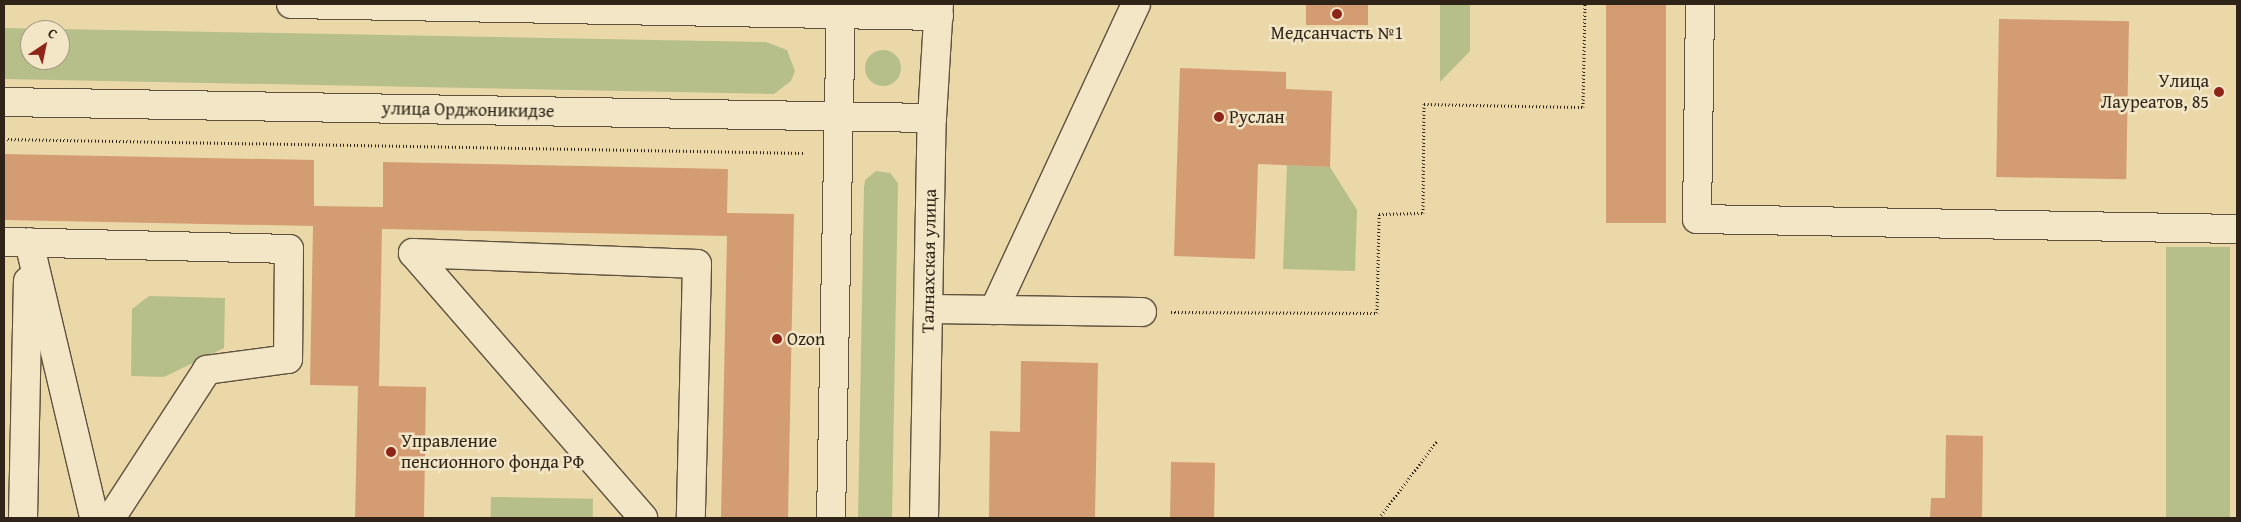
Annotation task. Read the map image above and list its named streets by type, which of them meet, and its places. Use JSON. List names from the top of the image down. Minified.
{"streets":{"street":["улица Орджоникидзе","Талнахская улица"]},"crossings":[["улица Орджоникидзе","Талнахская улица"]],"places":["Медсанчасть №1","Улица Лауреатов, 85","Руслан","Ozon","Управление пенсионного фонда РФ"],"north":"top right"}
